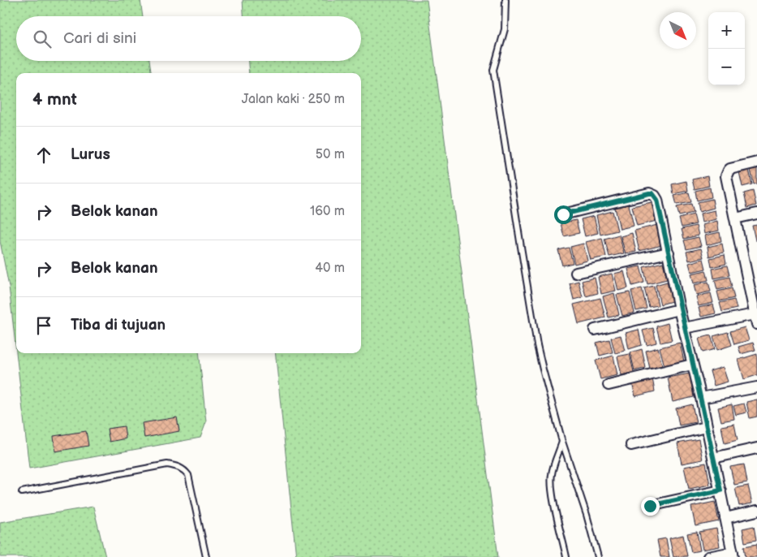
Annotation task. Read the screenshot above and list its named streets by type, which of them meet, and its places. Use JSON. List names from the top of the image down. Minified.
{"north":"bottom right","page":{"map_buttons":["+","−"],"search":"Cari di sini","heading":["4 mnt","Jalan kaki · 250 m"],"list":[["Lurus","50 m"],["Belok kanan","160 m"],["Belok kanan","40 m"],"Tiba di tujuan"]}}
